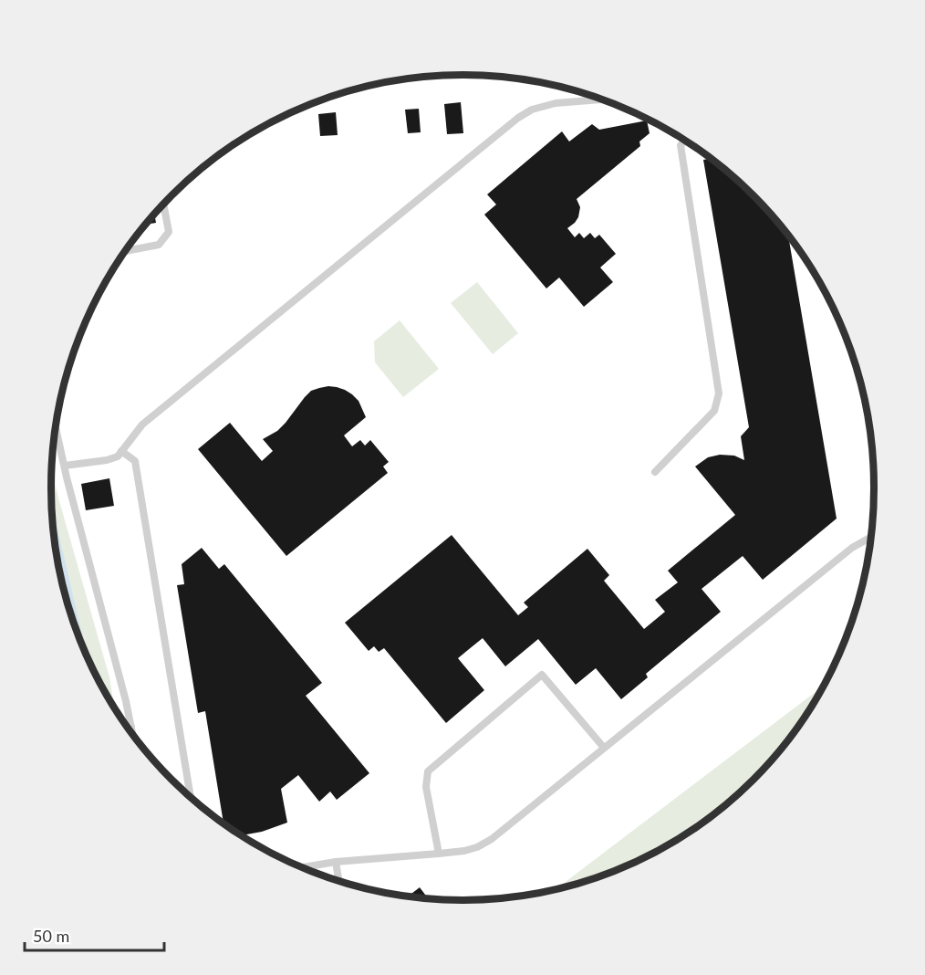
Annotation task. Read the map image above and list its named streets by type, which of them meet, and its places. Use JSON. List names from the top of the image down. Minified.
{"scale_bar":"50 m"}
